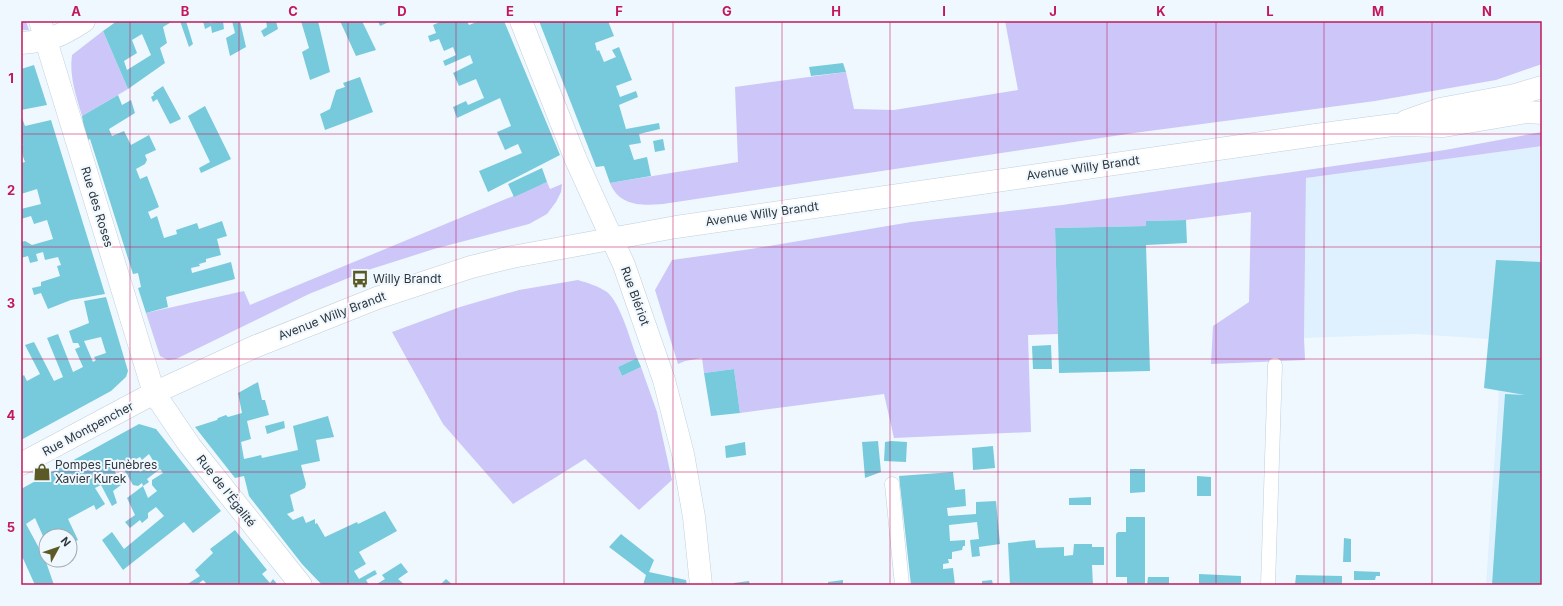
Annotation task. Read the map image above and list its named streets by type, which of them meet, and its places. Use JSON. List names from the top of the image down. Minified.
{"streets":{"main road":["Avenue Willy Brandt","Rue des Roses","Rue Blériot","Rue Montpencher","Rue de l'Égalité"]},"crossings":[["Avenue Willy Brandt","Rue des Roses"],["Avenue Willy Brandt","Rue Blériot"],["Avenue Willy Brandt","Rue Montpencher"],["Avenue Willy Brandt","Rue de l'Égalité"],["Rue des Roses","Rue Montpencher"],["Rue des Roses","Rue de l'Égalité"],["Rue Montpencher","Rue de l'Égalité"]],"places":{"bus stop":["Willy Brandt"],"shop":["Pompes Funèbres Xavier Kurek"]},"north":"top right","grid":{"columns":["A","B","C","D","E","F","G","H","I","J","K","L","M","N"],"rows":["1","2","3","4","5"]}}
